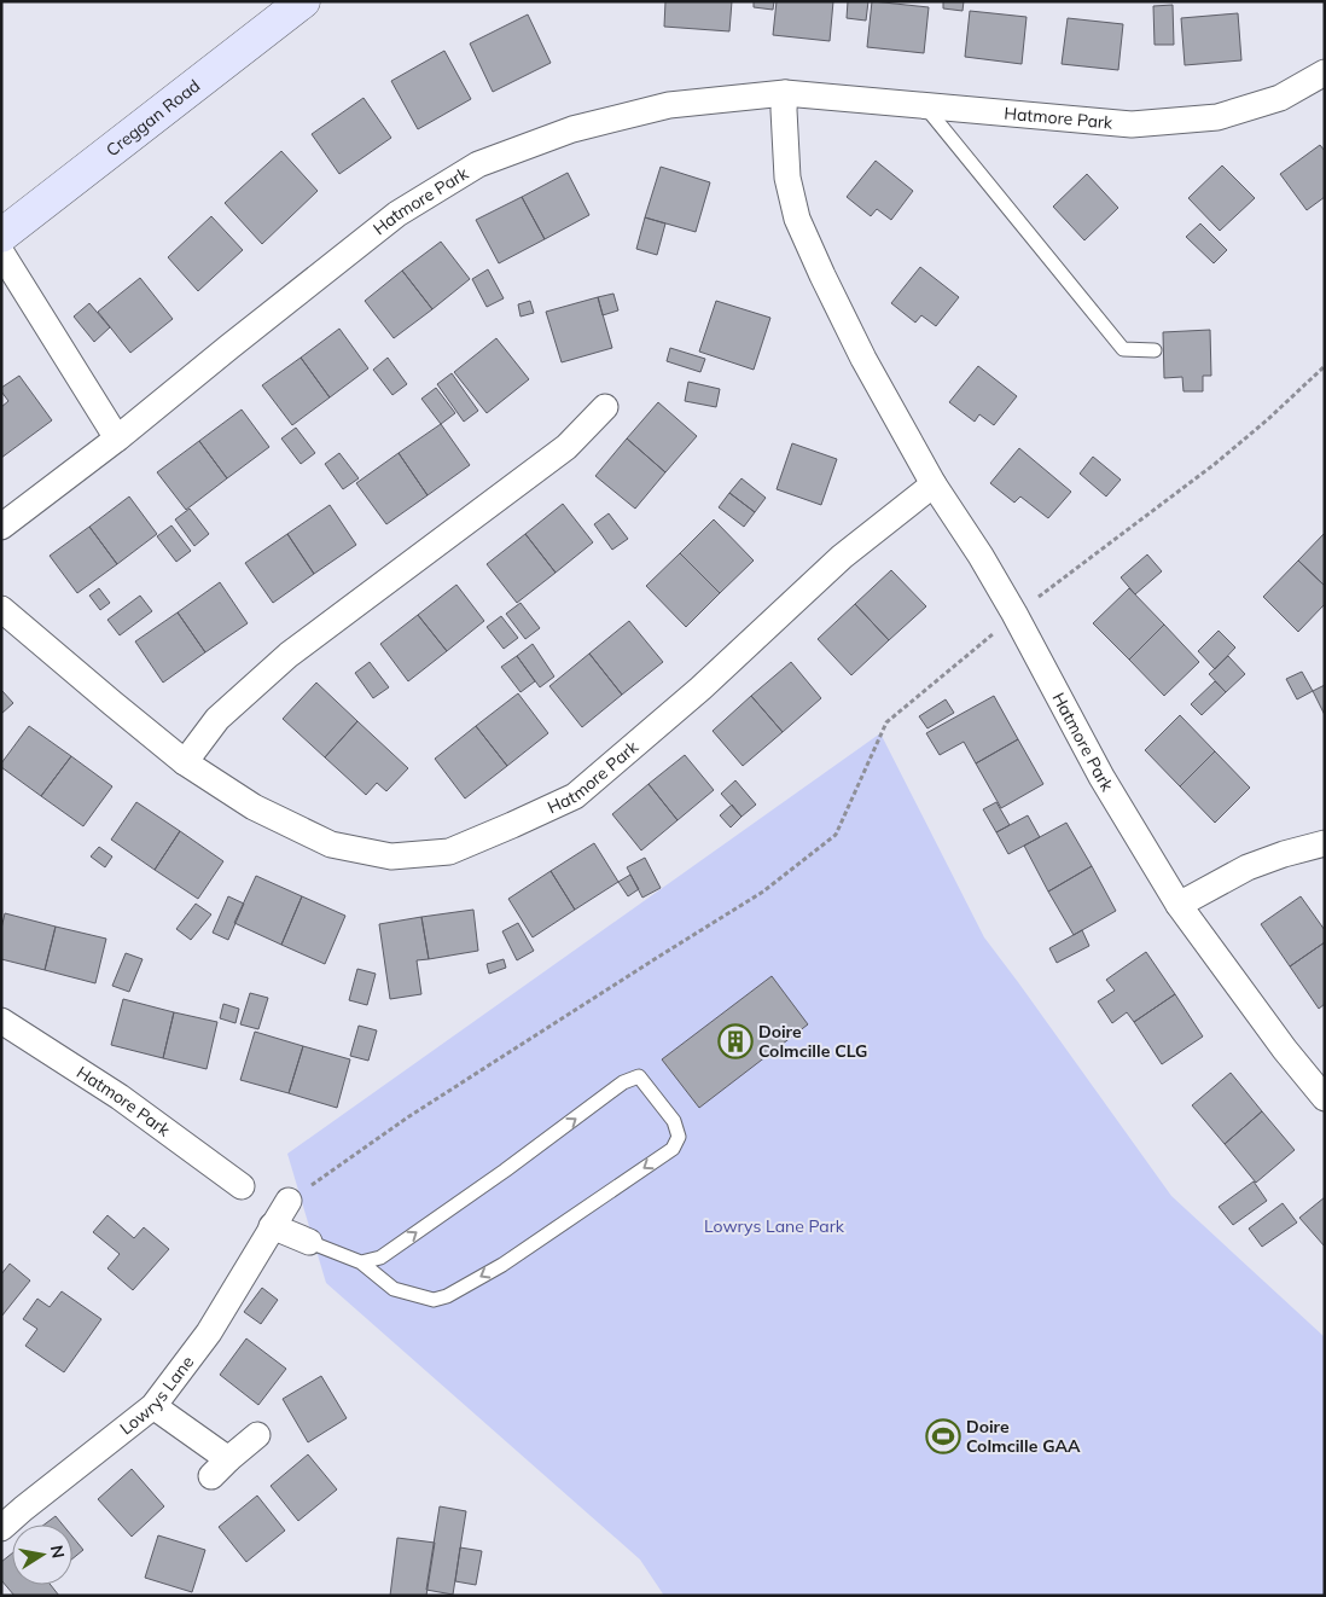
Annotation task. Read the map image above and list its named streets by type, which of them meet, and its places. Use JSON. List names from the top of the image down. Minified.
{"streets":{"main road":["Creggan Road"],"street":["Hatmore Park","Lowrys Lane"]},"parks":["Lowrys Lane Park"],"places":{"building":["Doire Colmcille CLG"],"sports":["Doire Colmcille GAA"]},"north":"right"}
